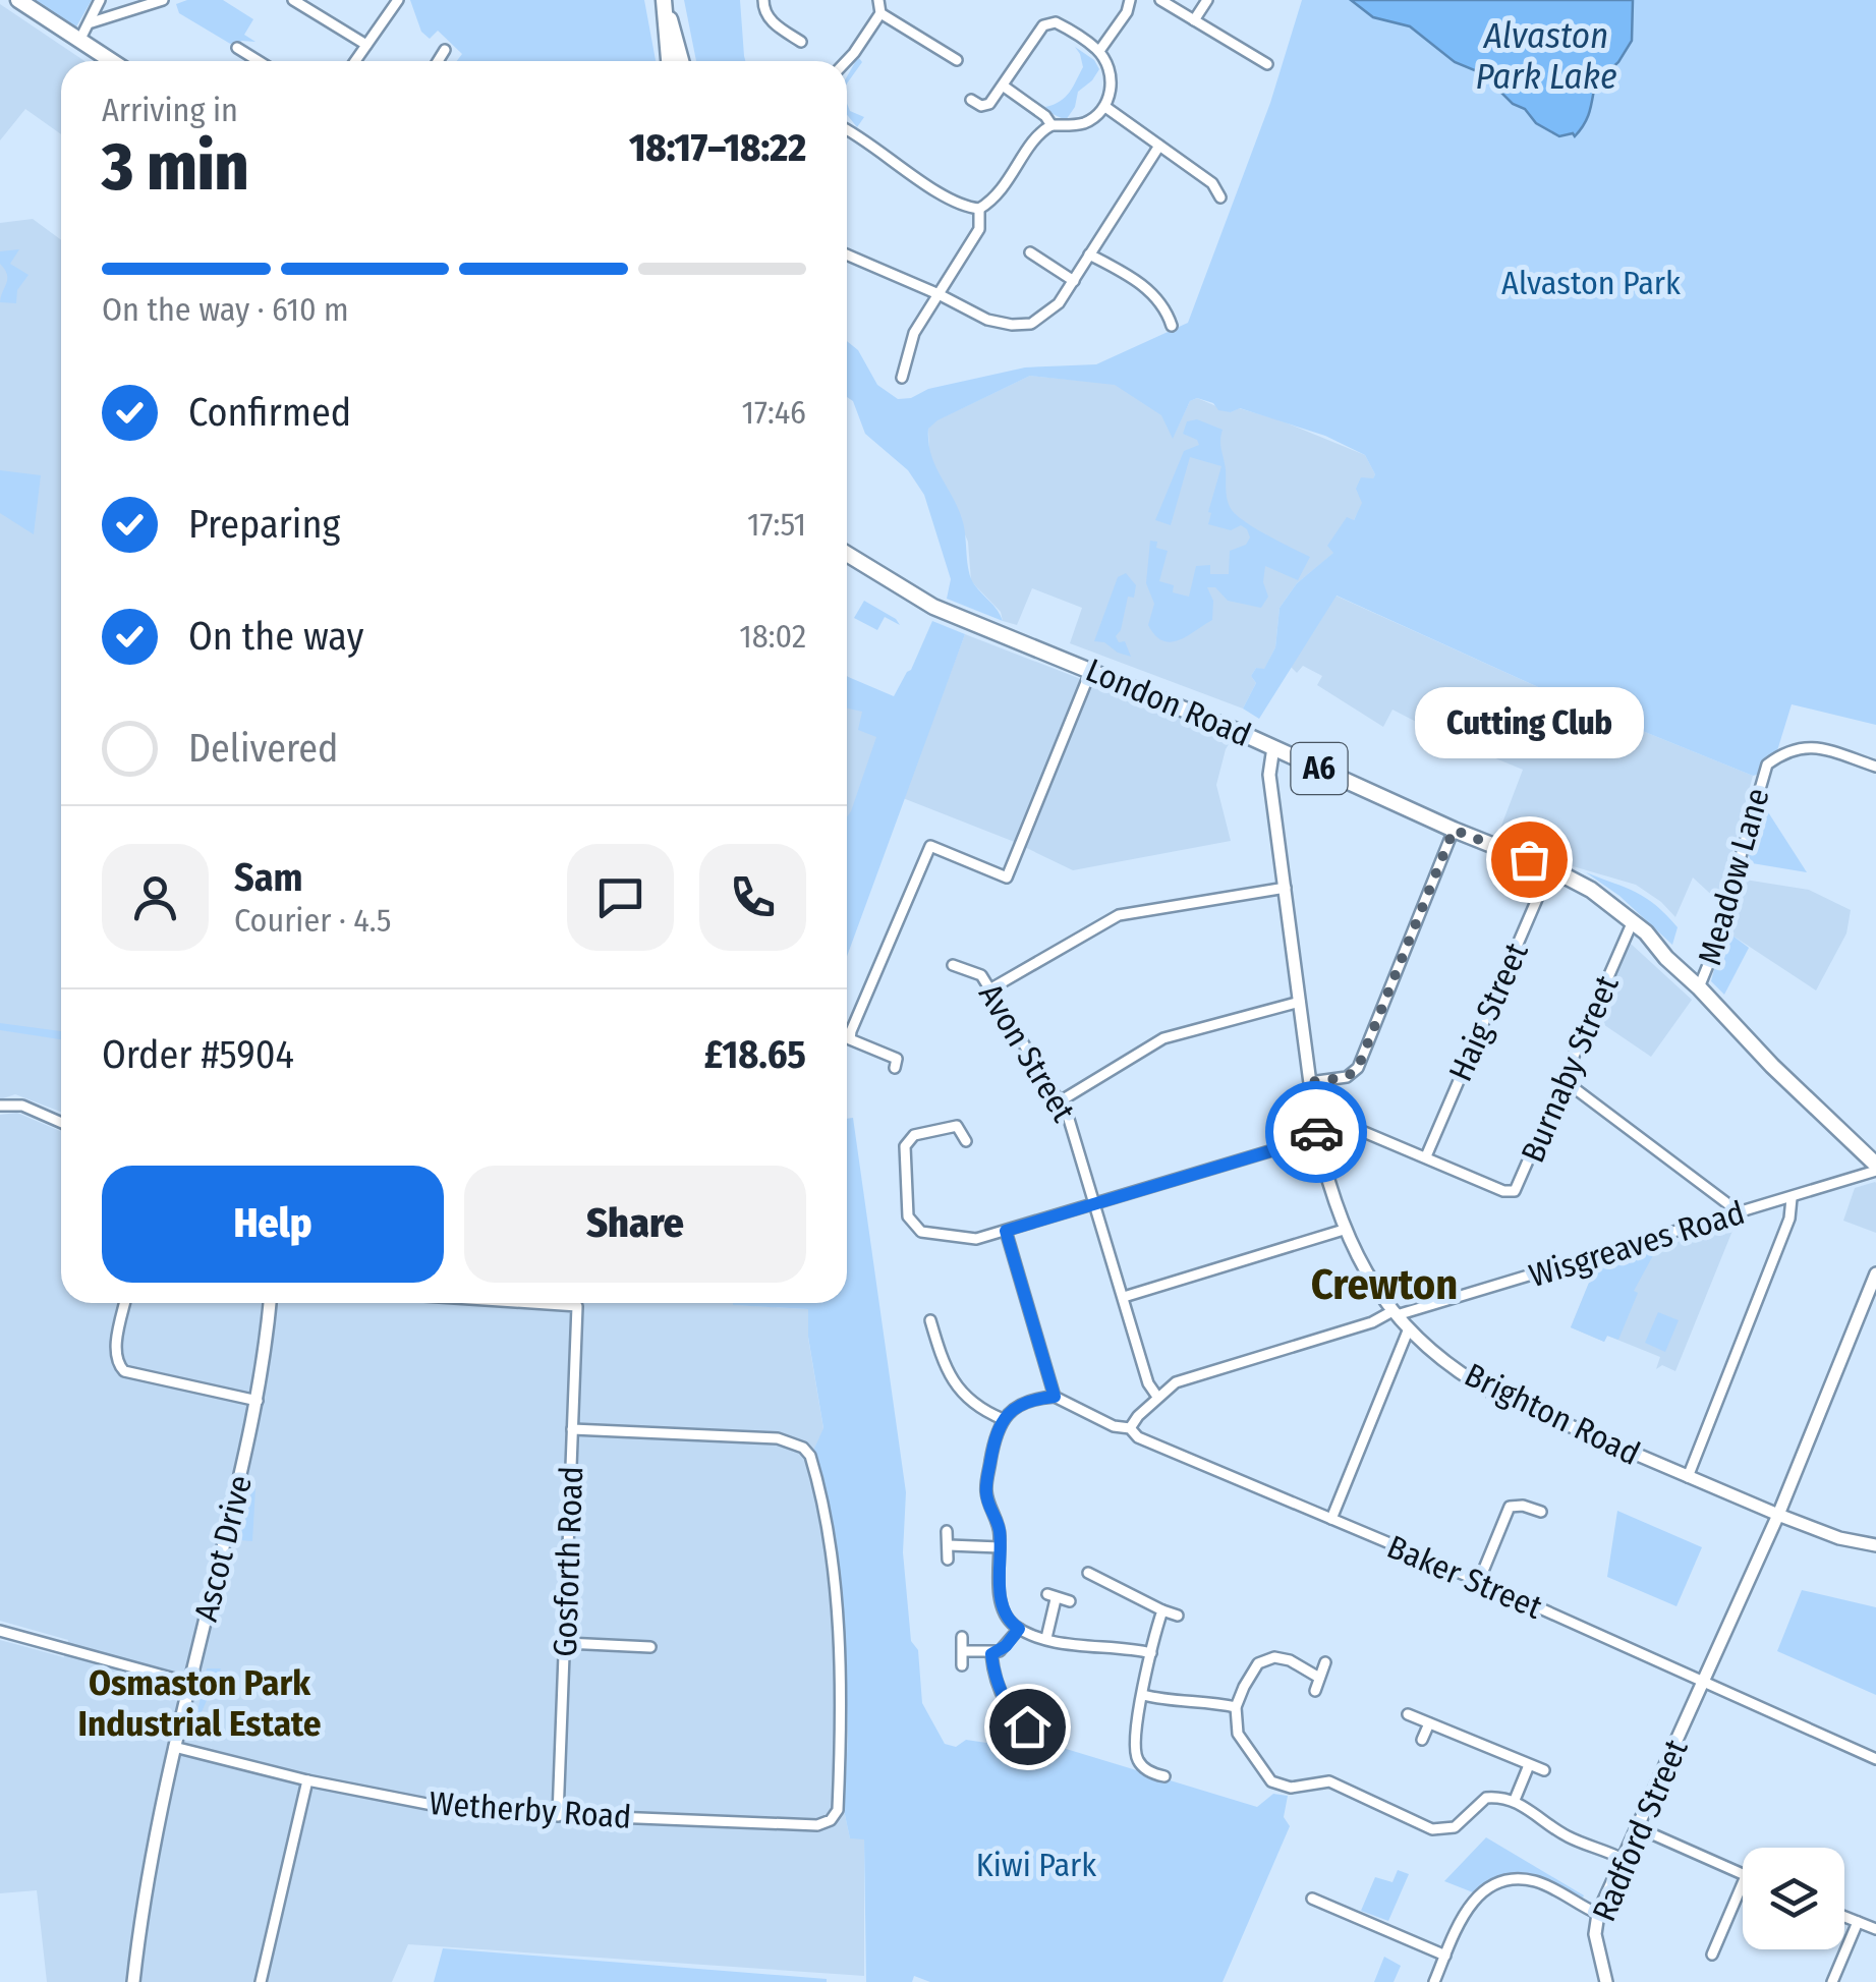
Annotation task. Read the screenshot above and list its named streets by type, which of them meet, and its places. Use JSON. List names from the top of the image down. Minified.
{"streets":{"main road":["London Road","A6"],"street":["Meadow Lane","Haig Street","Avon Street","Burnaby Street","Wisgreaves Road","Brighton Road","Ascot Drive","Gosforth Road","Baker Street","Wetherby Road","Radford Street"]},"crossings":[["London Road","Meadow Lane"],["London Road","Haig Street"],["London Road","Burnaby Street"],["London Road","Wisgreaves Road"],["London Road","Brighton Road"],["Haig Street","Burnaby Street"],["Avon Street","Burnaby Street"],["Avon Street","Wisgreaves Road"],["Burnaby Street","Brighton Road"],["Wisgreaves Road","Brighton Road"],["Brighton Road","Radford Street"],["Ascot Drive","Wetherby Road"],["Gosforth Road","Wetherby Road"],["Baker Street","Radford Street"]],"districts":["Crewton","Osmaston Park Industrial Estate"],"water":["Alvaston Park Lake"],"parks":["Alvaston Park","Kiwi Park"],"places":["Cutting Club"],"page":{"heading":["3 min","Arriving in","18:17–18:22"],"panel":["Sam","Courier · 4.5","Order #5904","£18.65"],"bar":"On the way · 610 m","list":[["Confirmed","17:46"],["Preparing","17:51"],["On the way","18:02"],"Delivered"],"bubble":"Cutting Club","buttons":["Help","Share"]}}
